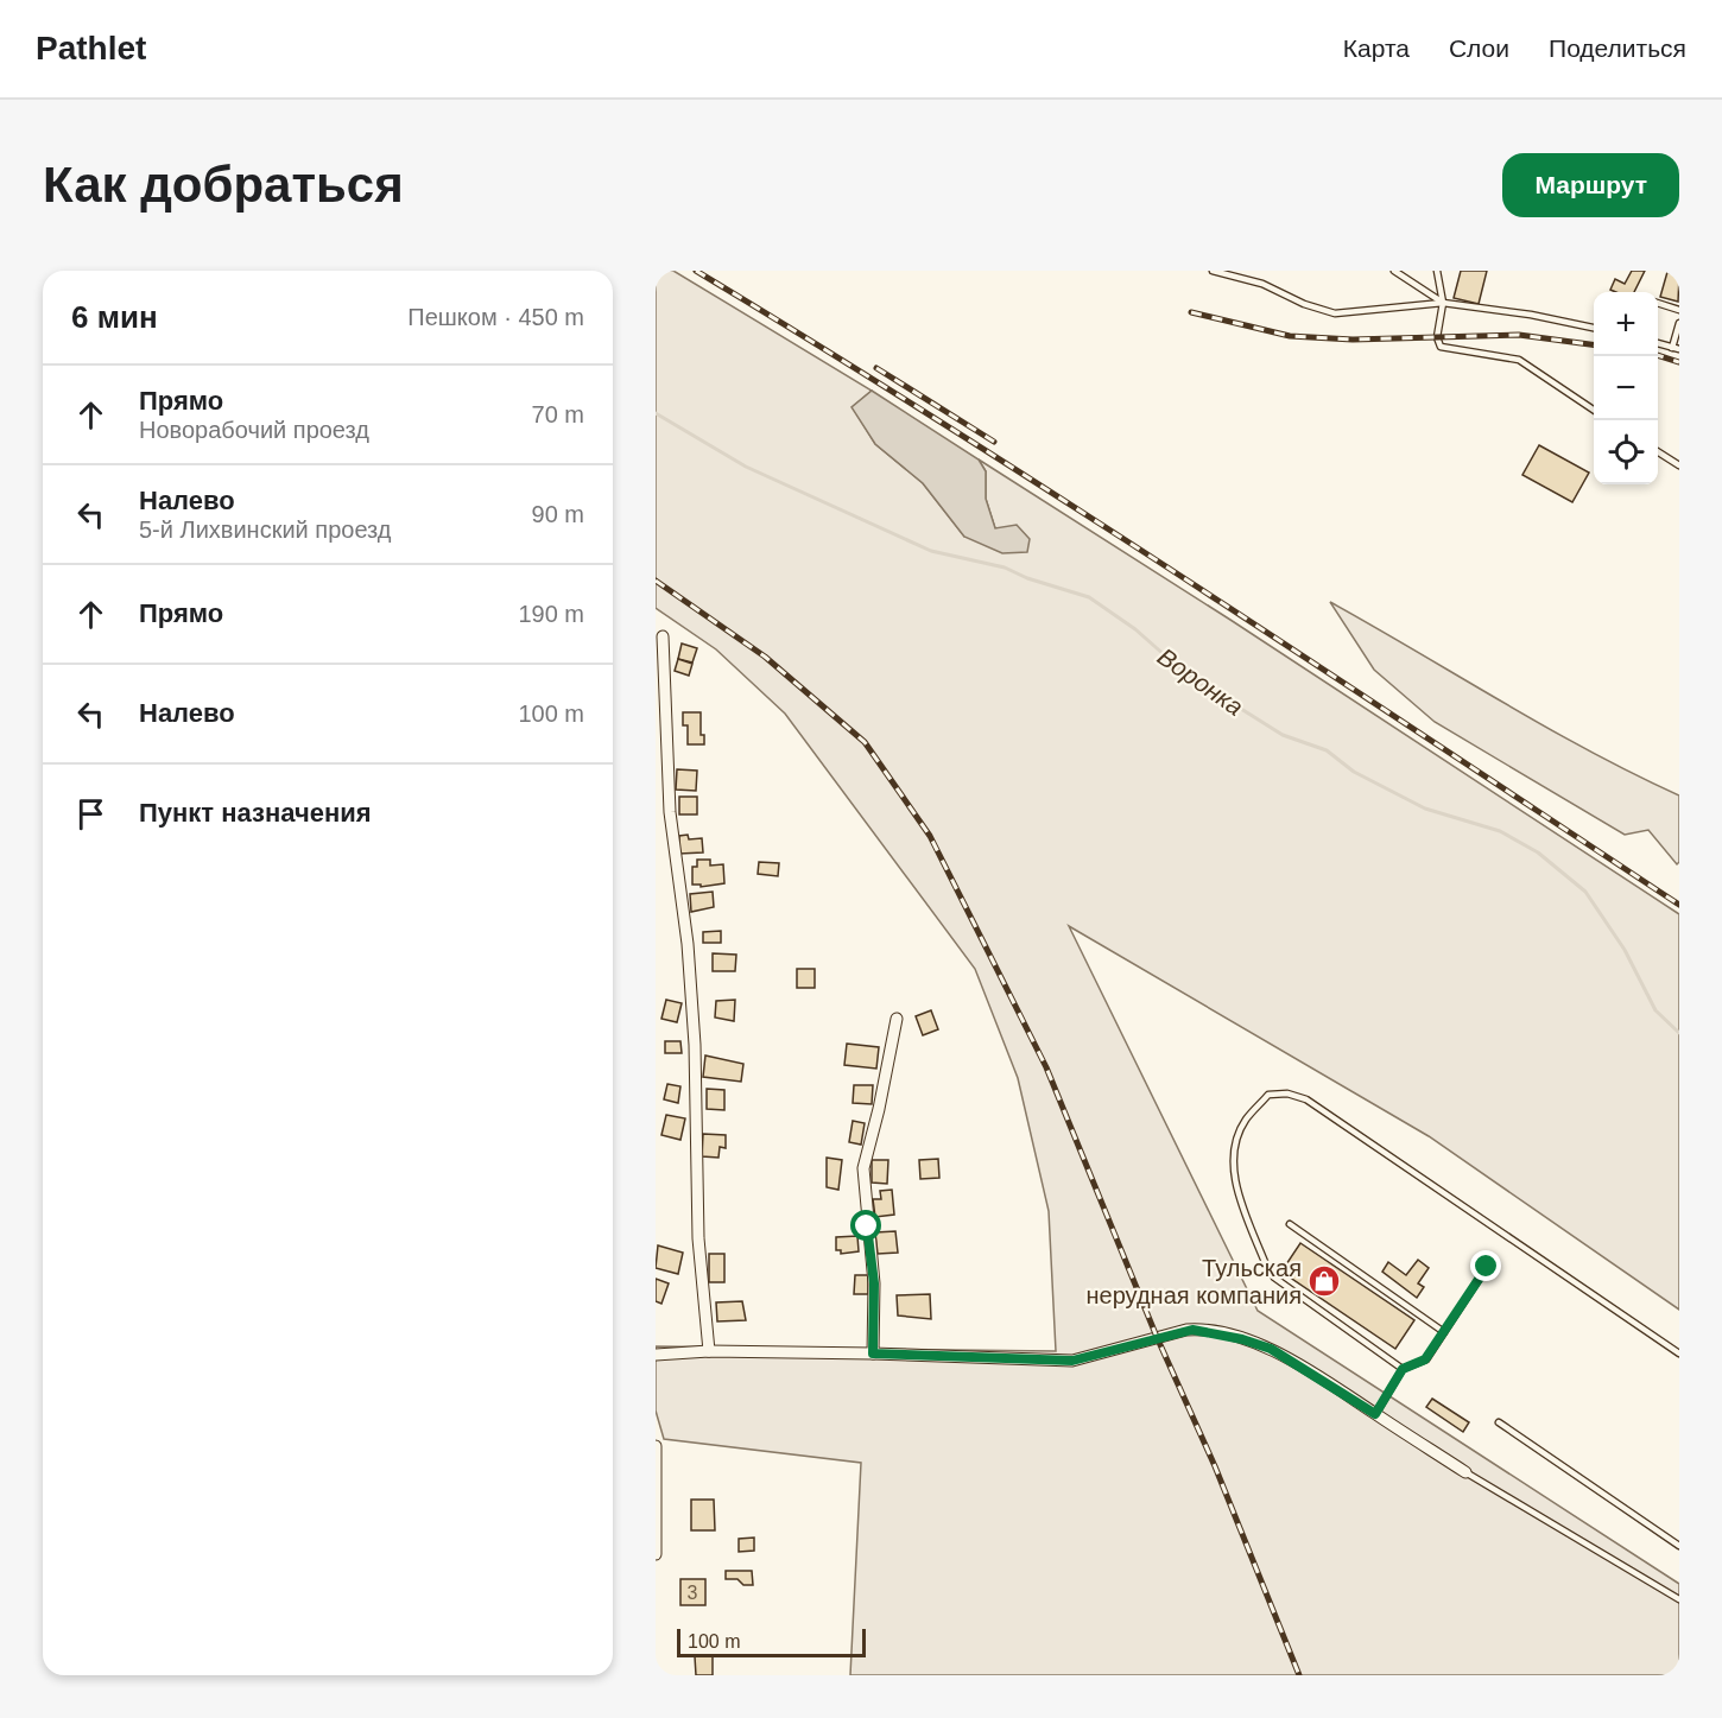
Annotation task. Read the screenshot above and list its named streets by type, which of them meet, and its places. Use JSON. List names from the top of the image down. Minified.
{"water":["Воронка"],"places":{"shop":["Тульская нерудная компания"]},"house_numbers":["3"],"scale_bar":"100 m","page":{"header":"Pathlet","nav":["Карта","Слои","Поделиться"],"buttons":"Маршрут","title":"Как добраться","heading":["6 мин","Пешком · 450 m"],"map_buttons":["+","−"],"list":[["Прямо","Новорабочий проезд","70 m"],["Налево","5-й Лихвинский проезд","90 m"],["Прямо","190 m"],["Налево","100 m"],"Пункт назначения"],"scale":"100 m"}}
